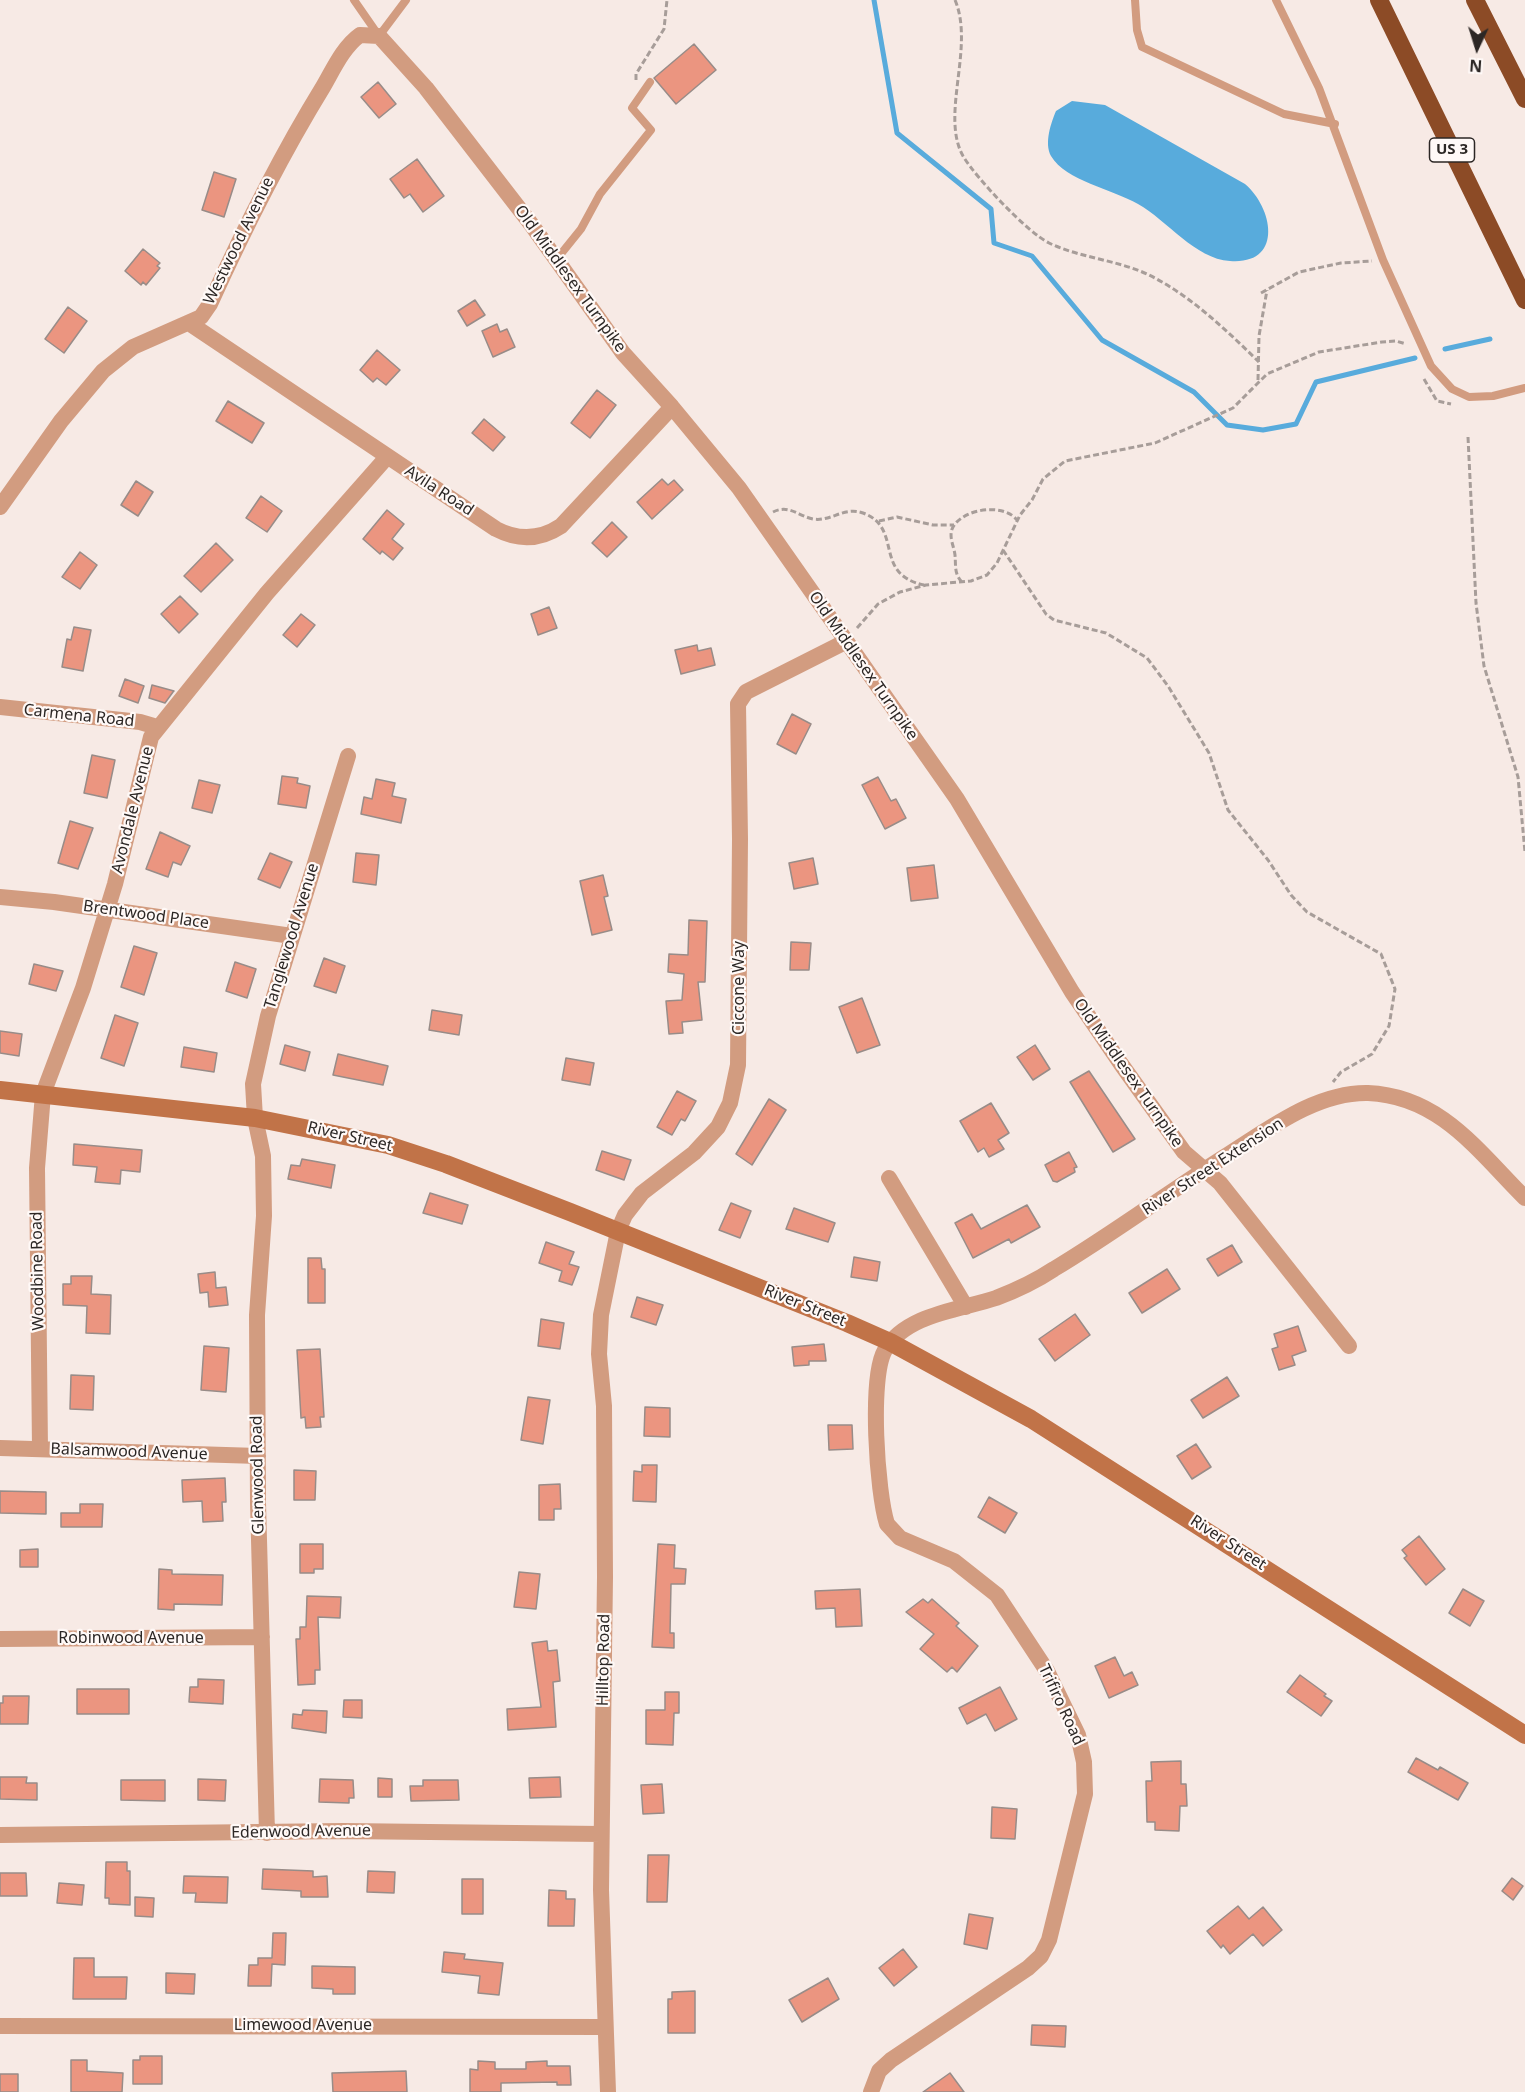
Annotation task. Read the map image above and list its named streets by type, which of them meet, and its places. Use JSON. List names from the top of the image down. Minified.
{"streets":{"highway":["US 3"],"main road":["River Street"],"street":["Westwood Avenue","Old Middlesex Turnpike","Avila Road","Carmena Road","Avondale Avenue","Brentwood Place","Tanglewood Avenue","Ciccone Way","River Street Extension","Woodbine Road","Balsamwood Avenue","Glenwood Road","Robinwood Avenue","Hilltop Road","Trifiro Road","Edenwood Avenue","Limewood Avenue"]},"crossings":[["Westwood Avenue","Old Middlesex Turnpike"],["Westwood Avenue","Avila Road"],["Old Middlesex Turnpike","Avila Road"],["Old Middlesex Turnpike","Ciccone Way"],["Old Middlesex Turnpike","River Street Extension"],["Avila Road","Avondale Avenue"],["Carmena Road","Avondale Avenue"],["Avondale Avenue","Brentwood Place"],["Avondale Avenue","River Street"],["Avondale Avenue","Woodbine Road"],["Brentwood Place","Tanglewood Avenue"],["Tanglewood Avenue","River Street"],["Tanglewood Avenue","Glenwood Road"],["Ciccone Way","River Street"],["Ciccone Way","Hilltop Road"],["River Street","River Street Extension"],["River Street","Woodbine Road"],["River Street","Glenwood Road"],["River Street","Hilltop Road"],["River Street","Trifiro Road"],["River Street Extension","Trifiro Road"],["Woodbine Road","Balsamwood Avenue"],["Balsamwood Avenue","Glenwood Road"],["Glenwood Road","Robinwood Avenue"],["Glenwood Road","Edenwood Avenue"],["Hilltop Road","Edenwood Avenue"],["Hilltop Road","Limewood Avenue"]],"north":"bottom"}
